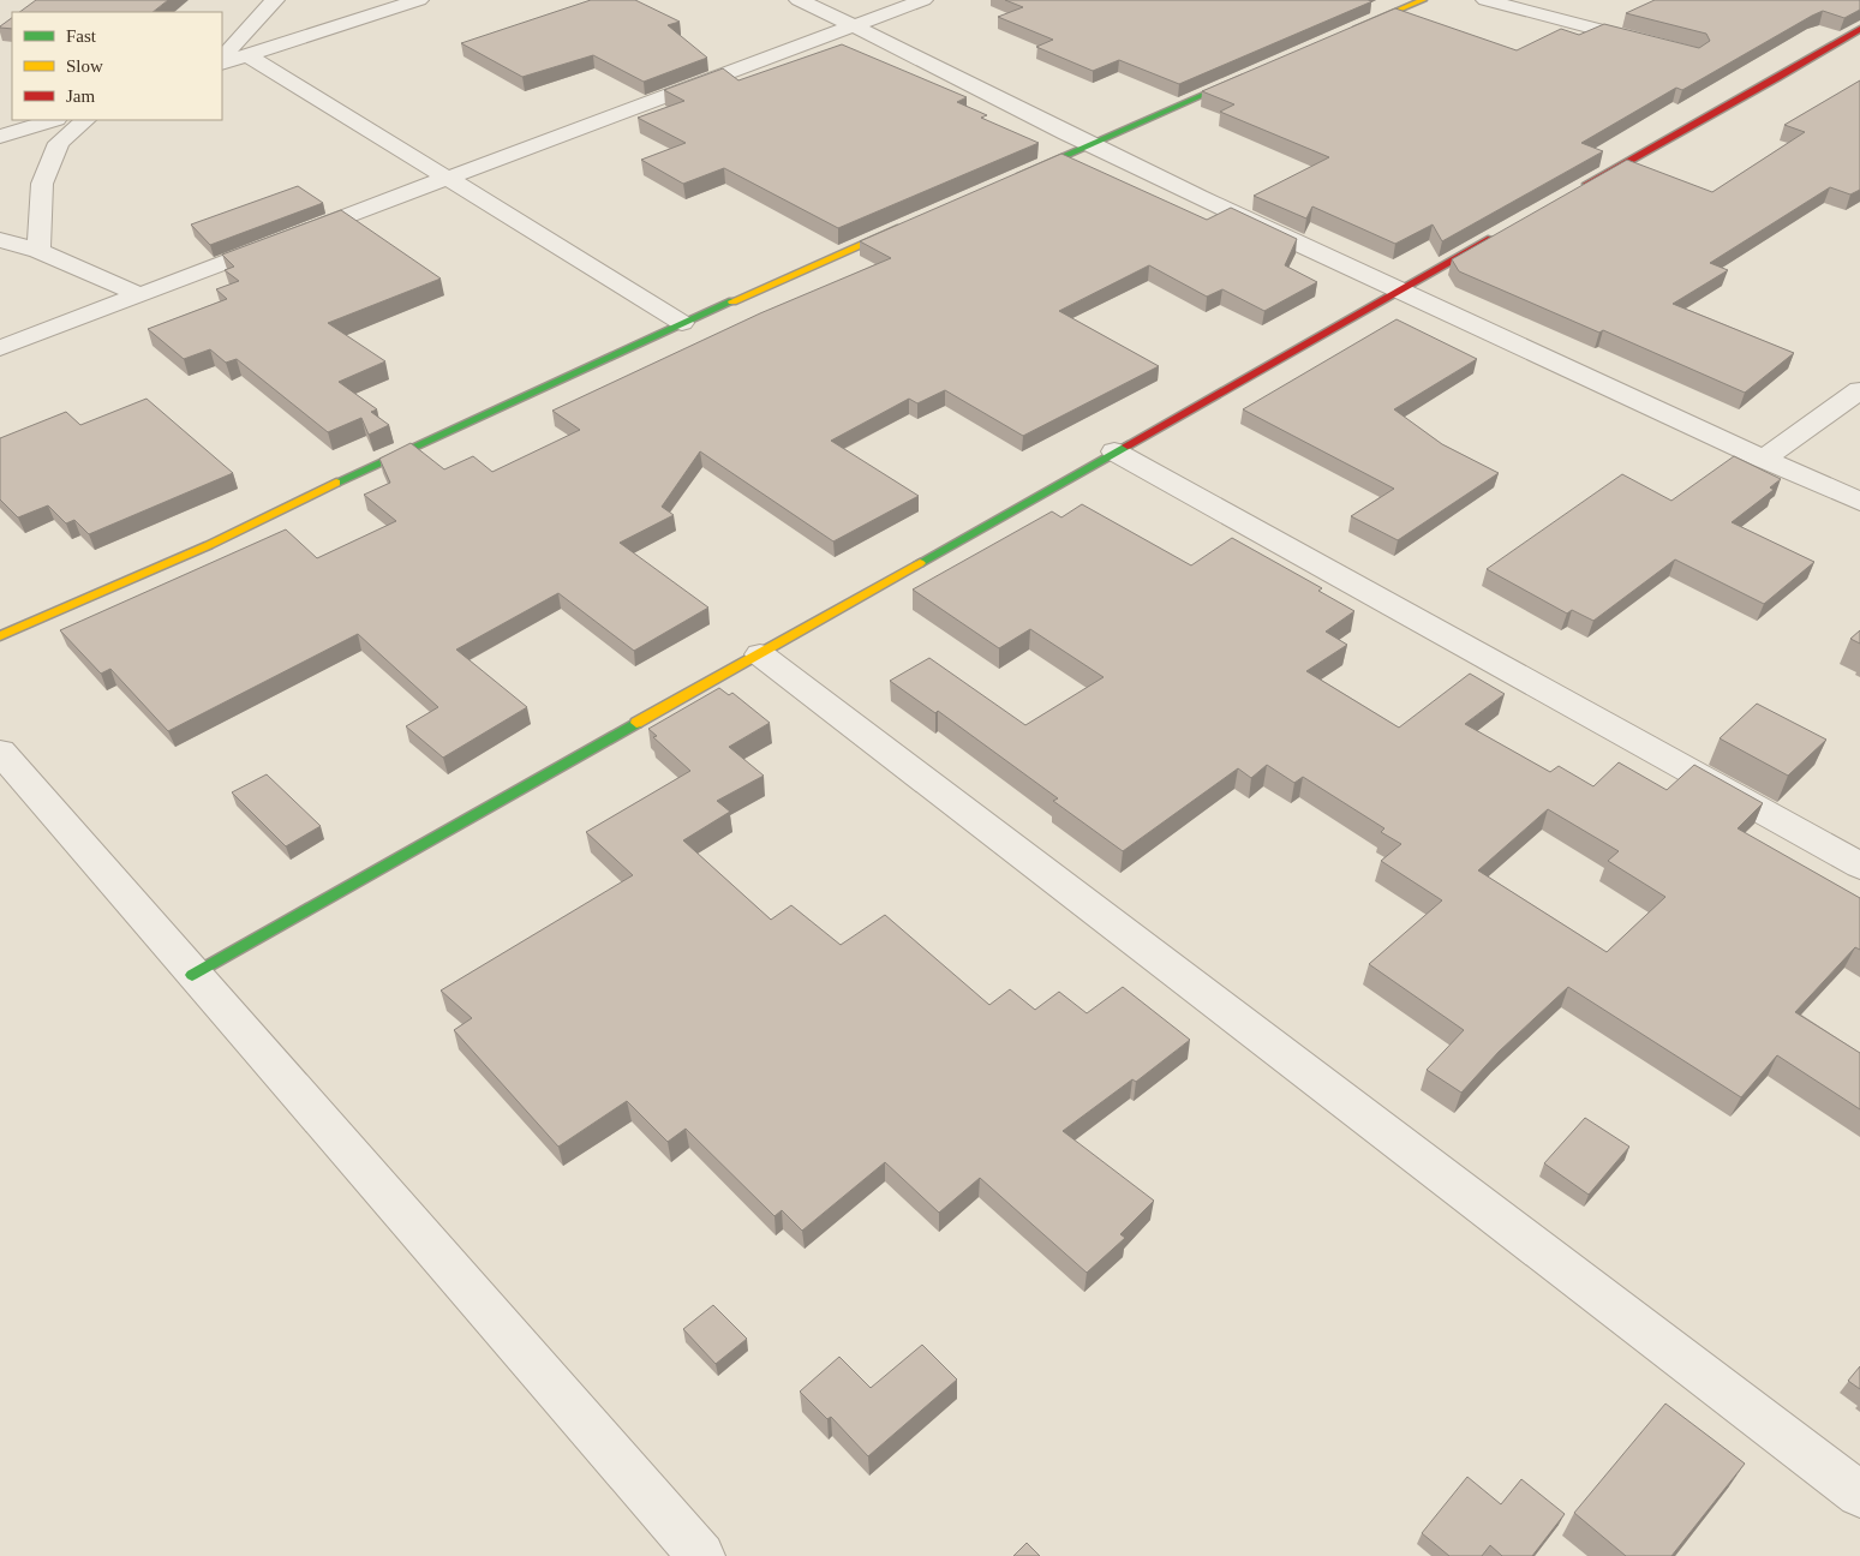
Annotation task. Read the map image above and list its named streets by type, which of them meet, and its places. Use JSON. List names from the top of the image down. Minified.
{"legend":["Fast","Slow","Jam"]}
